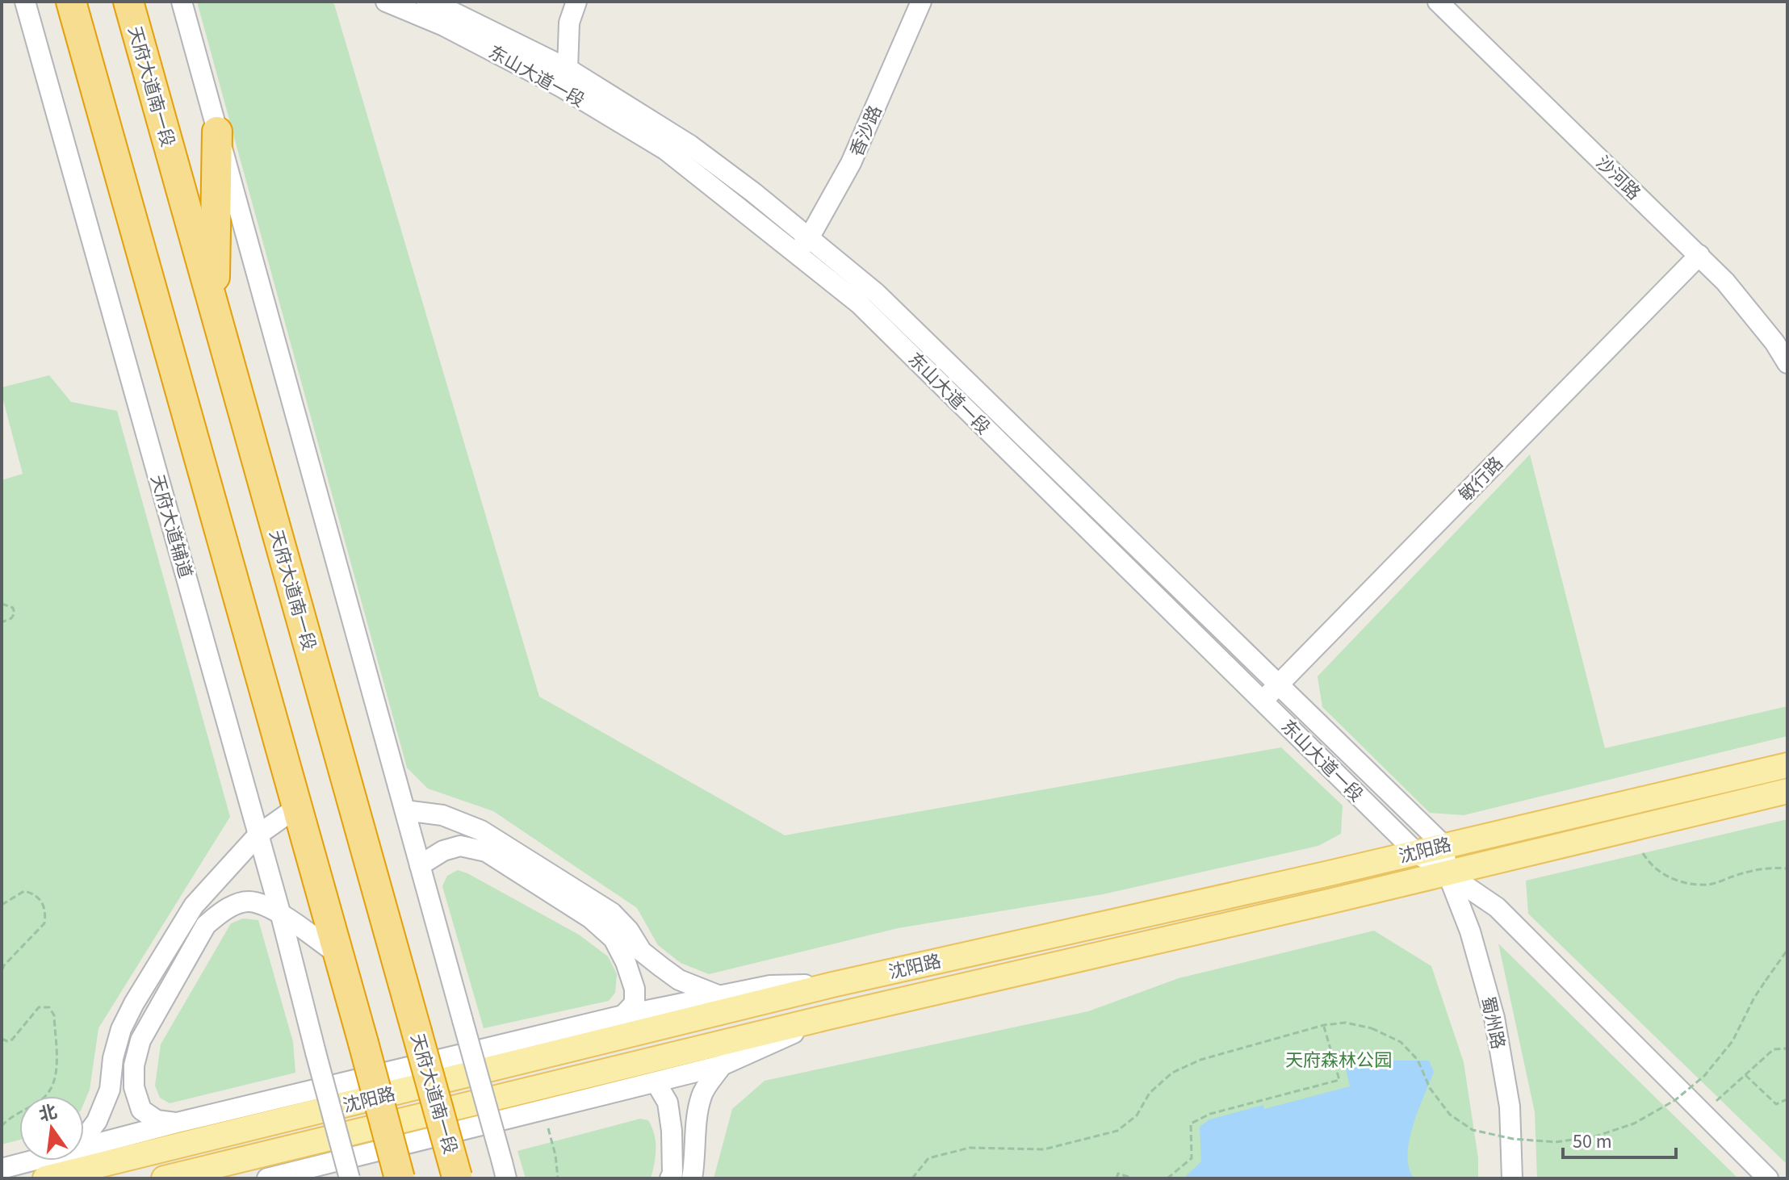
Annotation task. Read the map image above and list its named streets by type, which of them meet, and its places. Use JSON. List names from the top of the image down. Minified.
{"streets":{"highway":["天府大道南一段"],"main road":["沈阳路"],"street":["东山大道一段","香沙路","沙河路","敏行路","天府大道辅道","蜀州路"]},"crossings":[["东山大道一段","香沙路"],["东山大道一段","敏行路"],["东山大道一段","沈阳路"],["东山大道一段","蜀州路"],["沙河路","敏行路"],["沈阳路","蜀州路"]],"parks":["天府森林公园"],"scale_bar":"50 m","north":"top"}
